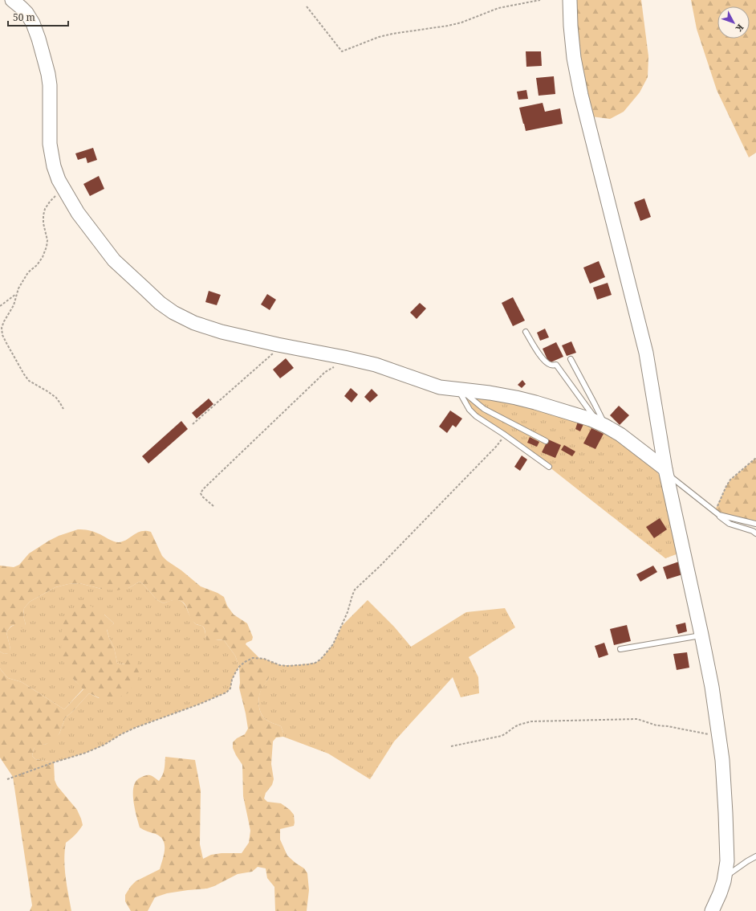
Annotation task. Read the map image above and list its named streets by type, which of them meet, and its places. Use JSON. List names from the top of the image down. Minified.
{"scale_bar":"50 m","north":"bottom right"}
